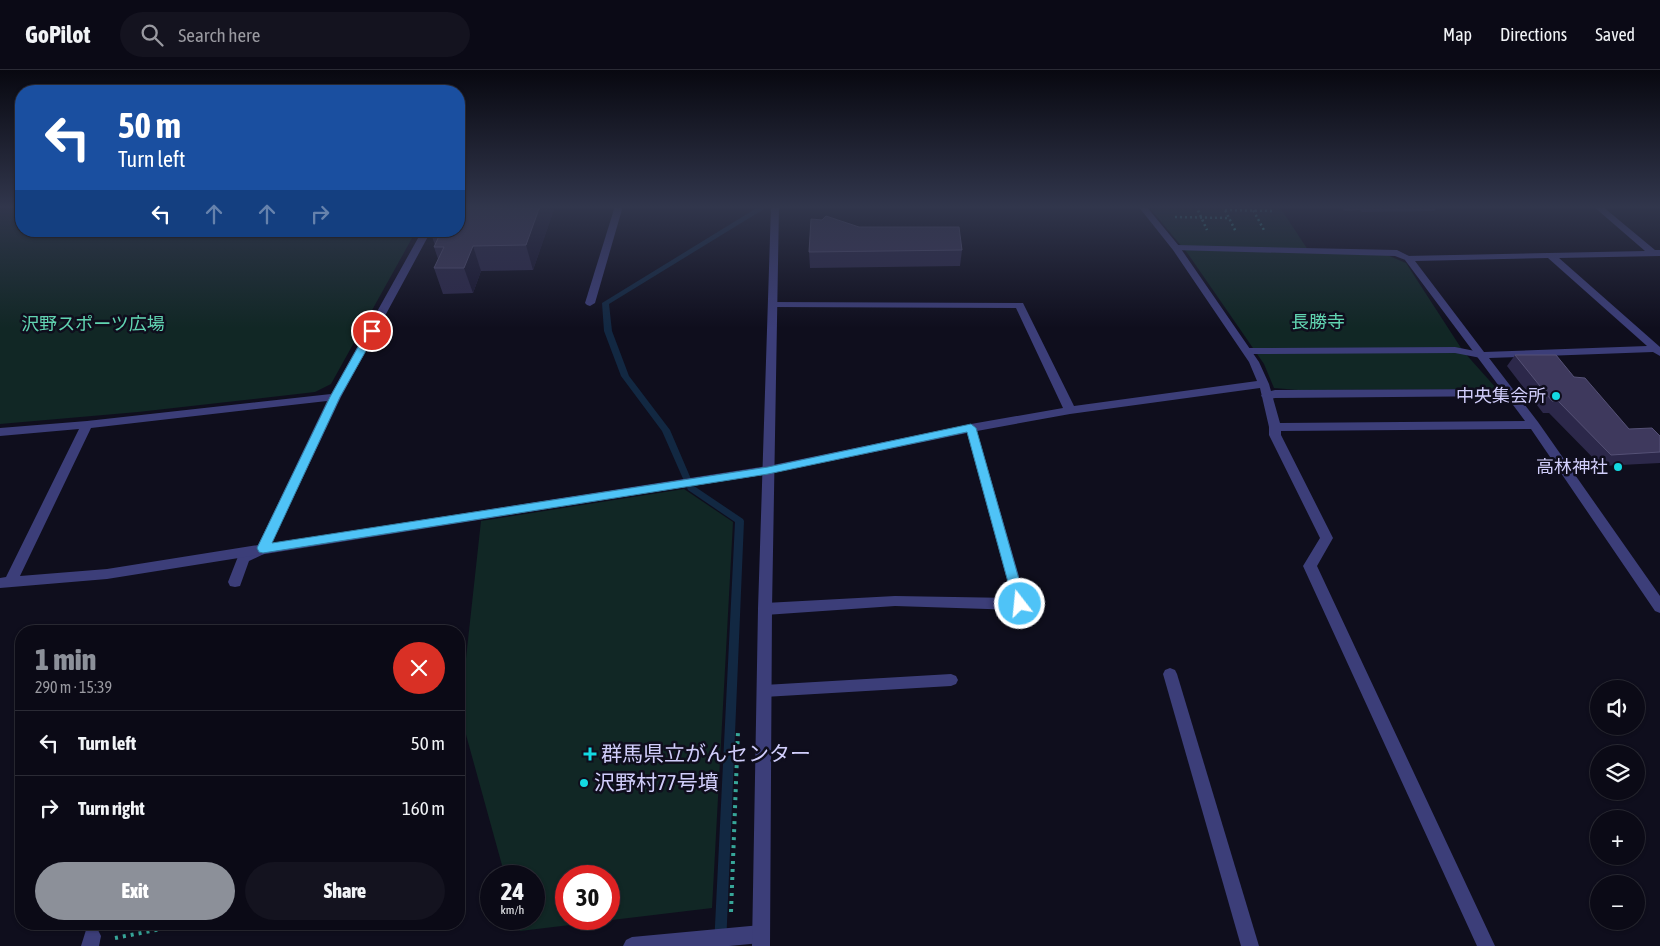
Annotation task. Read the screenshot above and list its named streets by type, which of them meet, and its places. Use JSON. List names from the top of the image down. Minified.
{"parks":["長勝寺","沢野スポーツ広場"],"places":{"other":["中央集会所","高林神社","沢野村77号墳"],"health":["群馬県立がんセンター"]},"page":{"header":"GoPilot","search":"Search here","nav":["Map","Directions","Saved"],"turn":["50 m","Turn left"],"heading":["1 min","290 m · 15:39"],"map_buttons":["+","−"],"list":[{"name":"Turn left","value":"50 m"},{"name":"Turn right","value":"160 m"}],"buttons":["Exit","Share"],"speed":"24 km/h","limit":"30"}}
